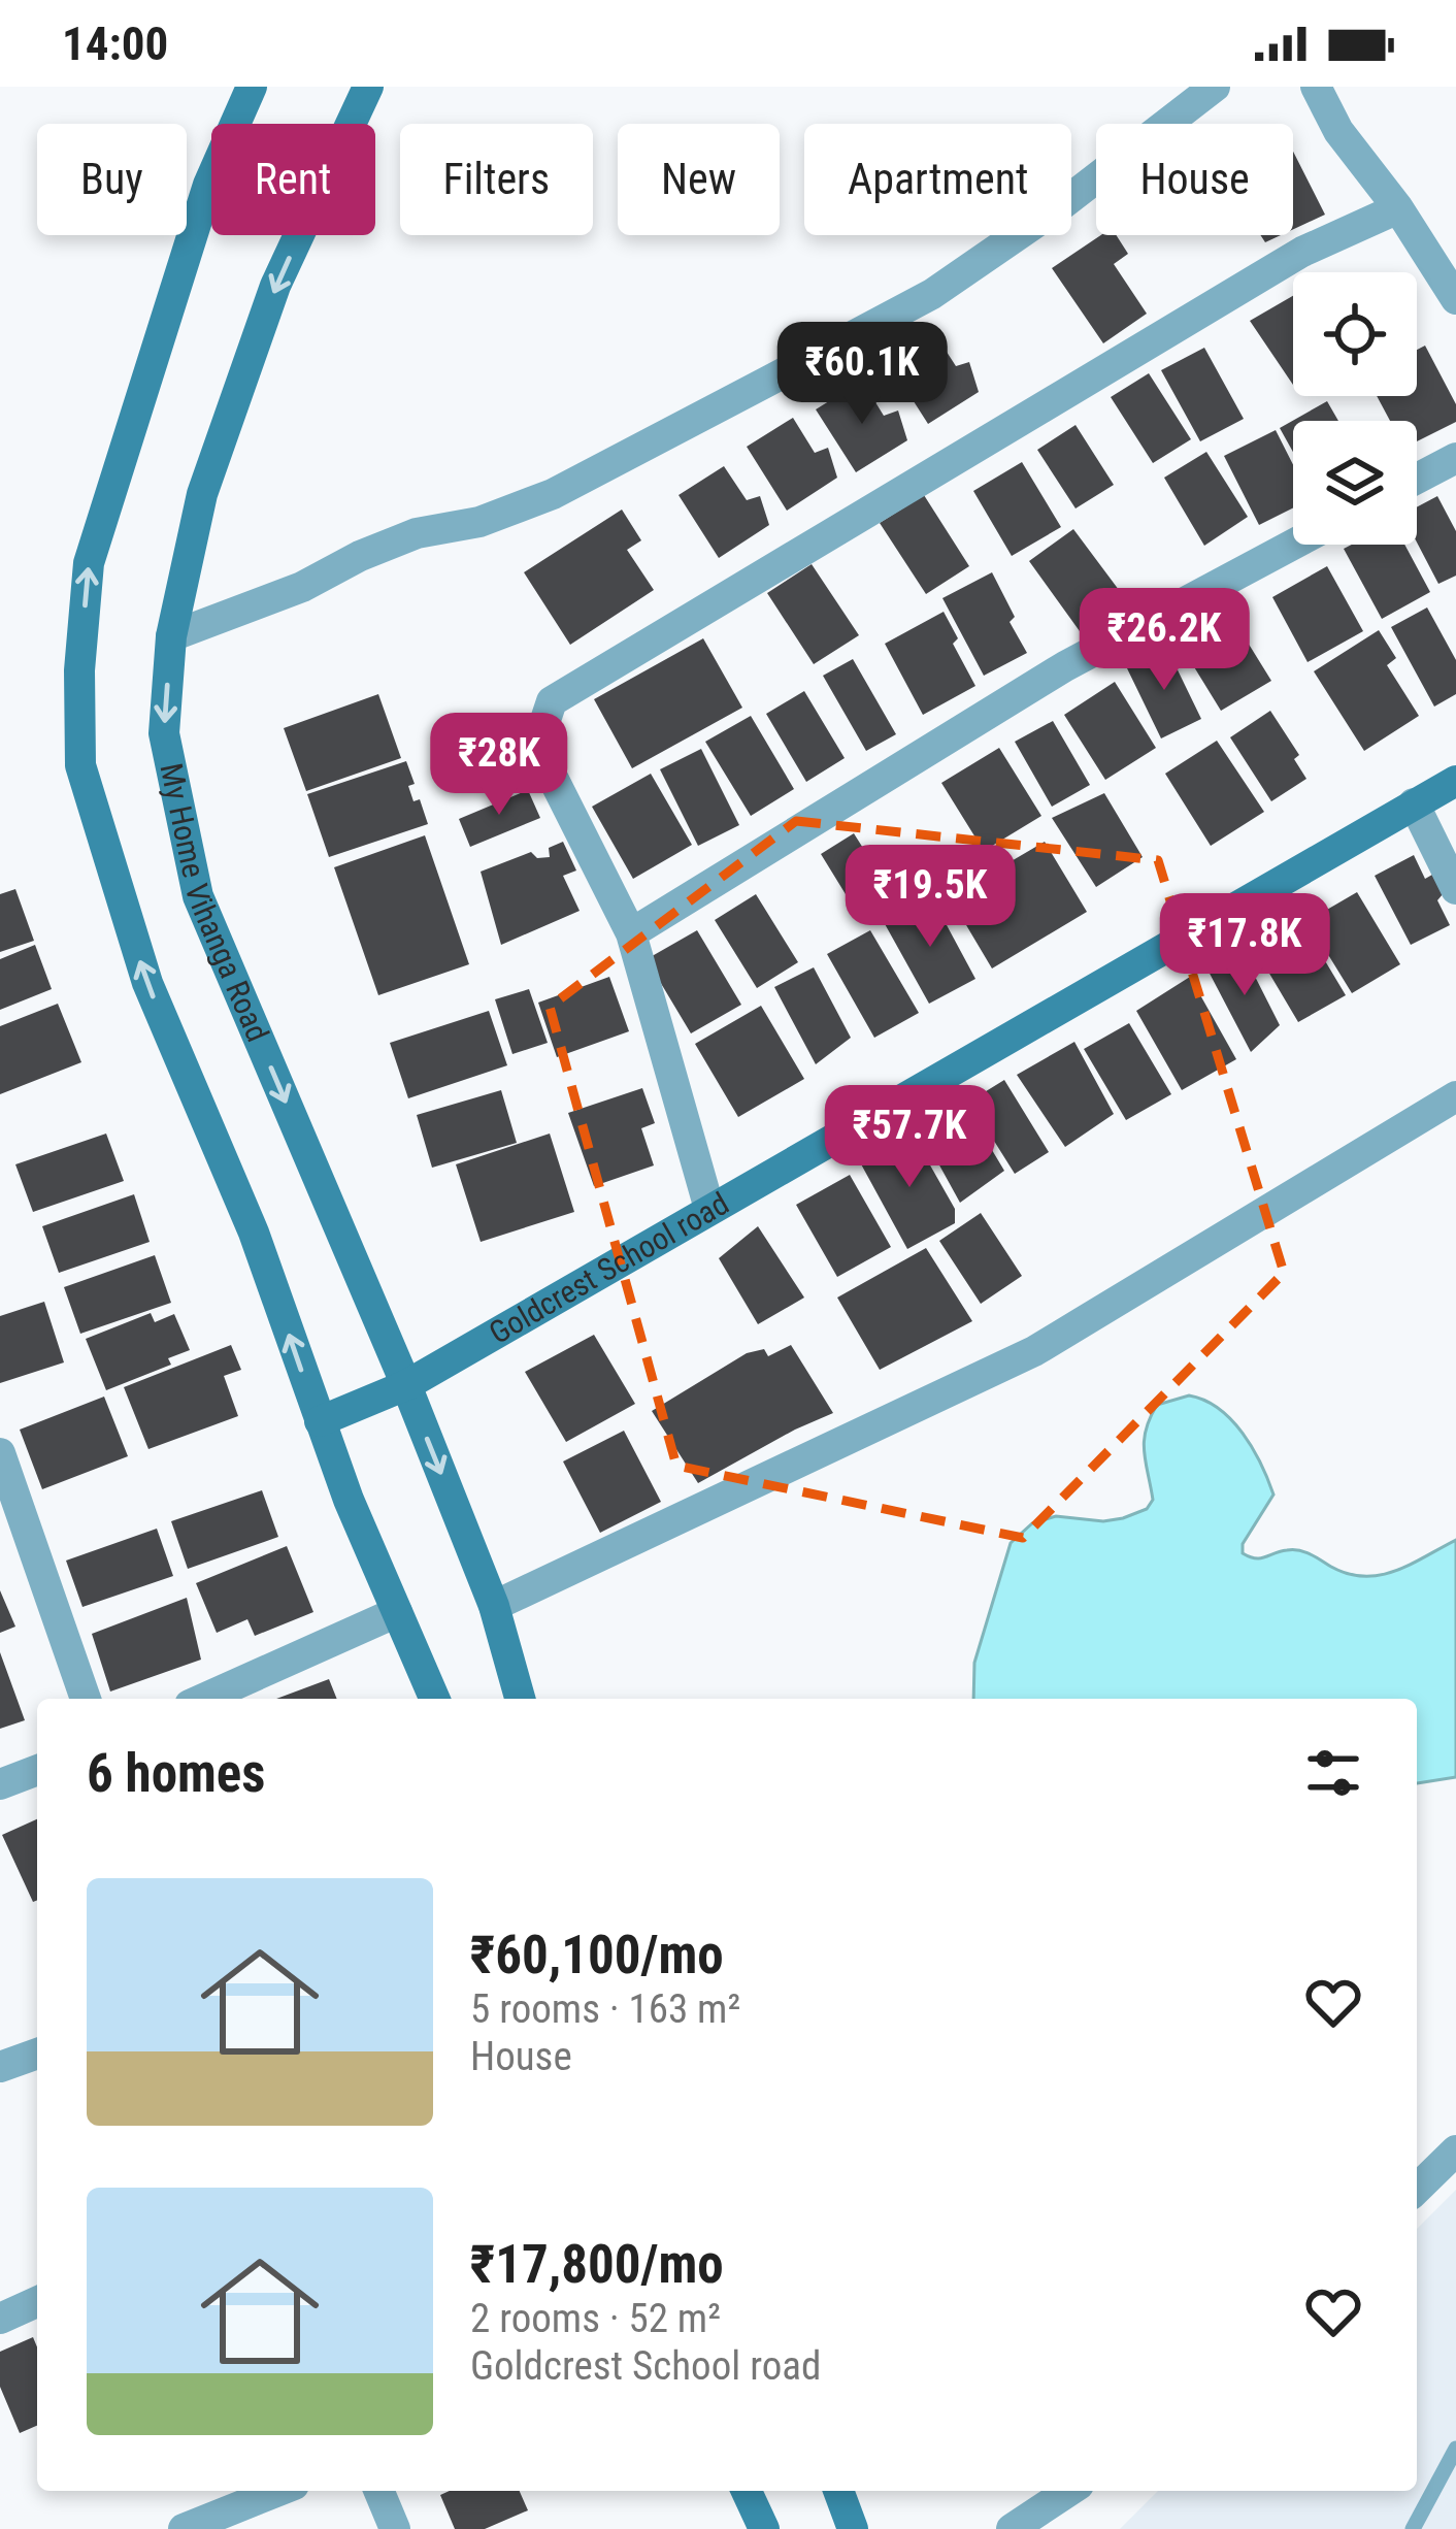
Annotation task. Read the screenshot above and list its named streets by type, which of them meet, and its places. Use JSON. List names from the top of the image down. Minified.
{"streets":{"street":["My Home Vihanga Road","Goldcrest School road"]},"crossings":[["My Home Vihanga Road","Goldcrest School road"]],"page":{"status":"14:00","chip":["Buy","Rent","Filters","New","Apartment","House"],"price":["₹60.1K","₹26.2K","₹28K","₹19.5K","₹17.8K","₹57.7K"],"heading":"6 homes","list":[{"name":"₹60,100/mo","note":"5 rooms · 163 m² · House"},{"name":"₹17,800/mo","note":"2 rooms · 52 m² · Goldcrest School road"}]}}
